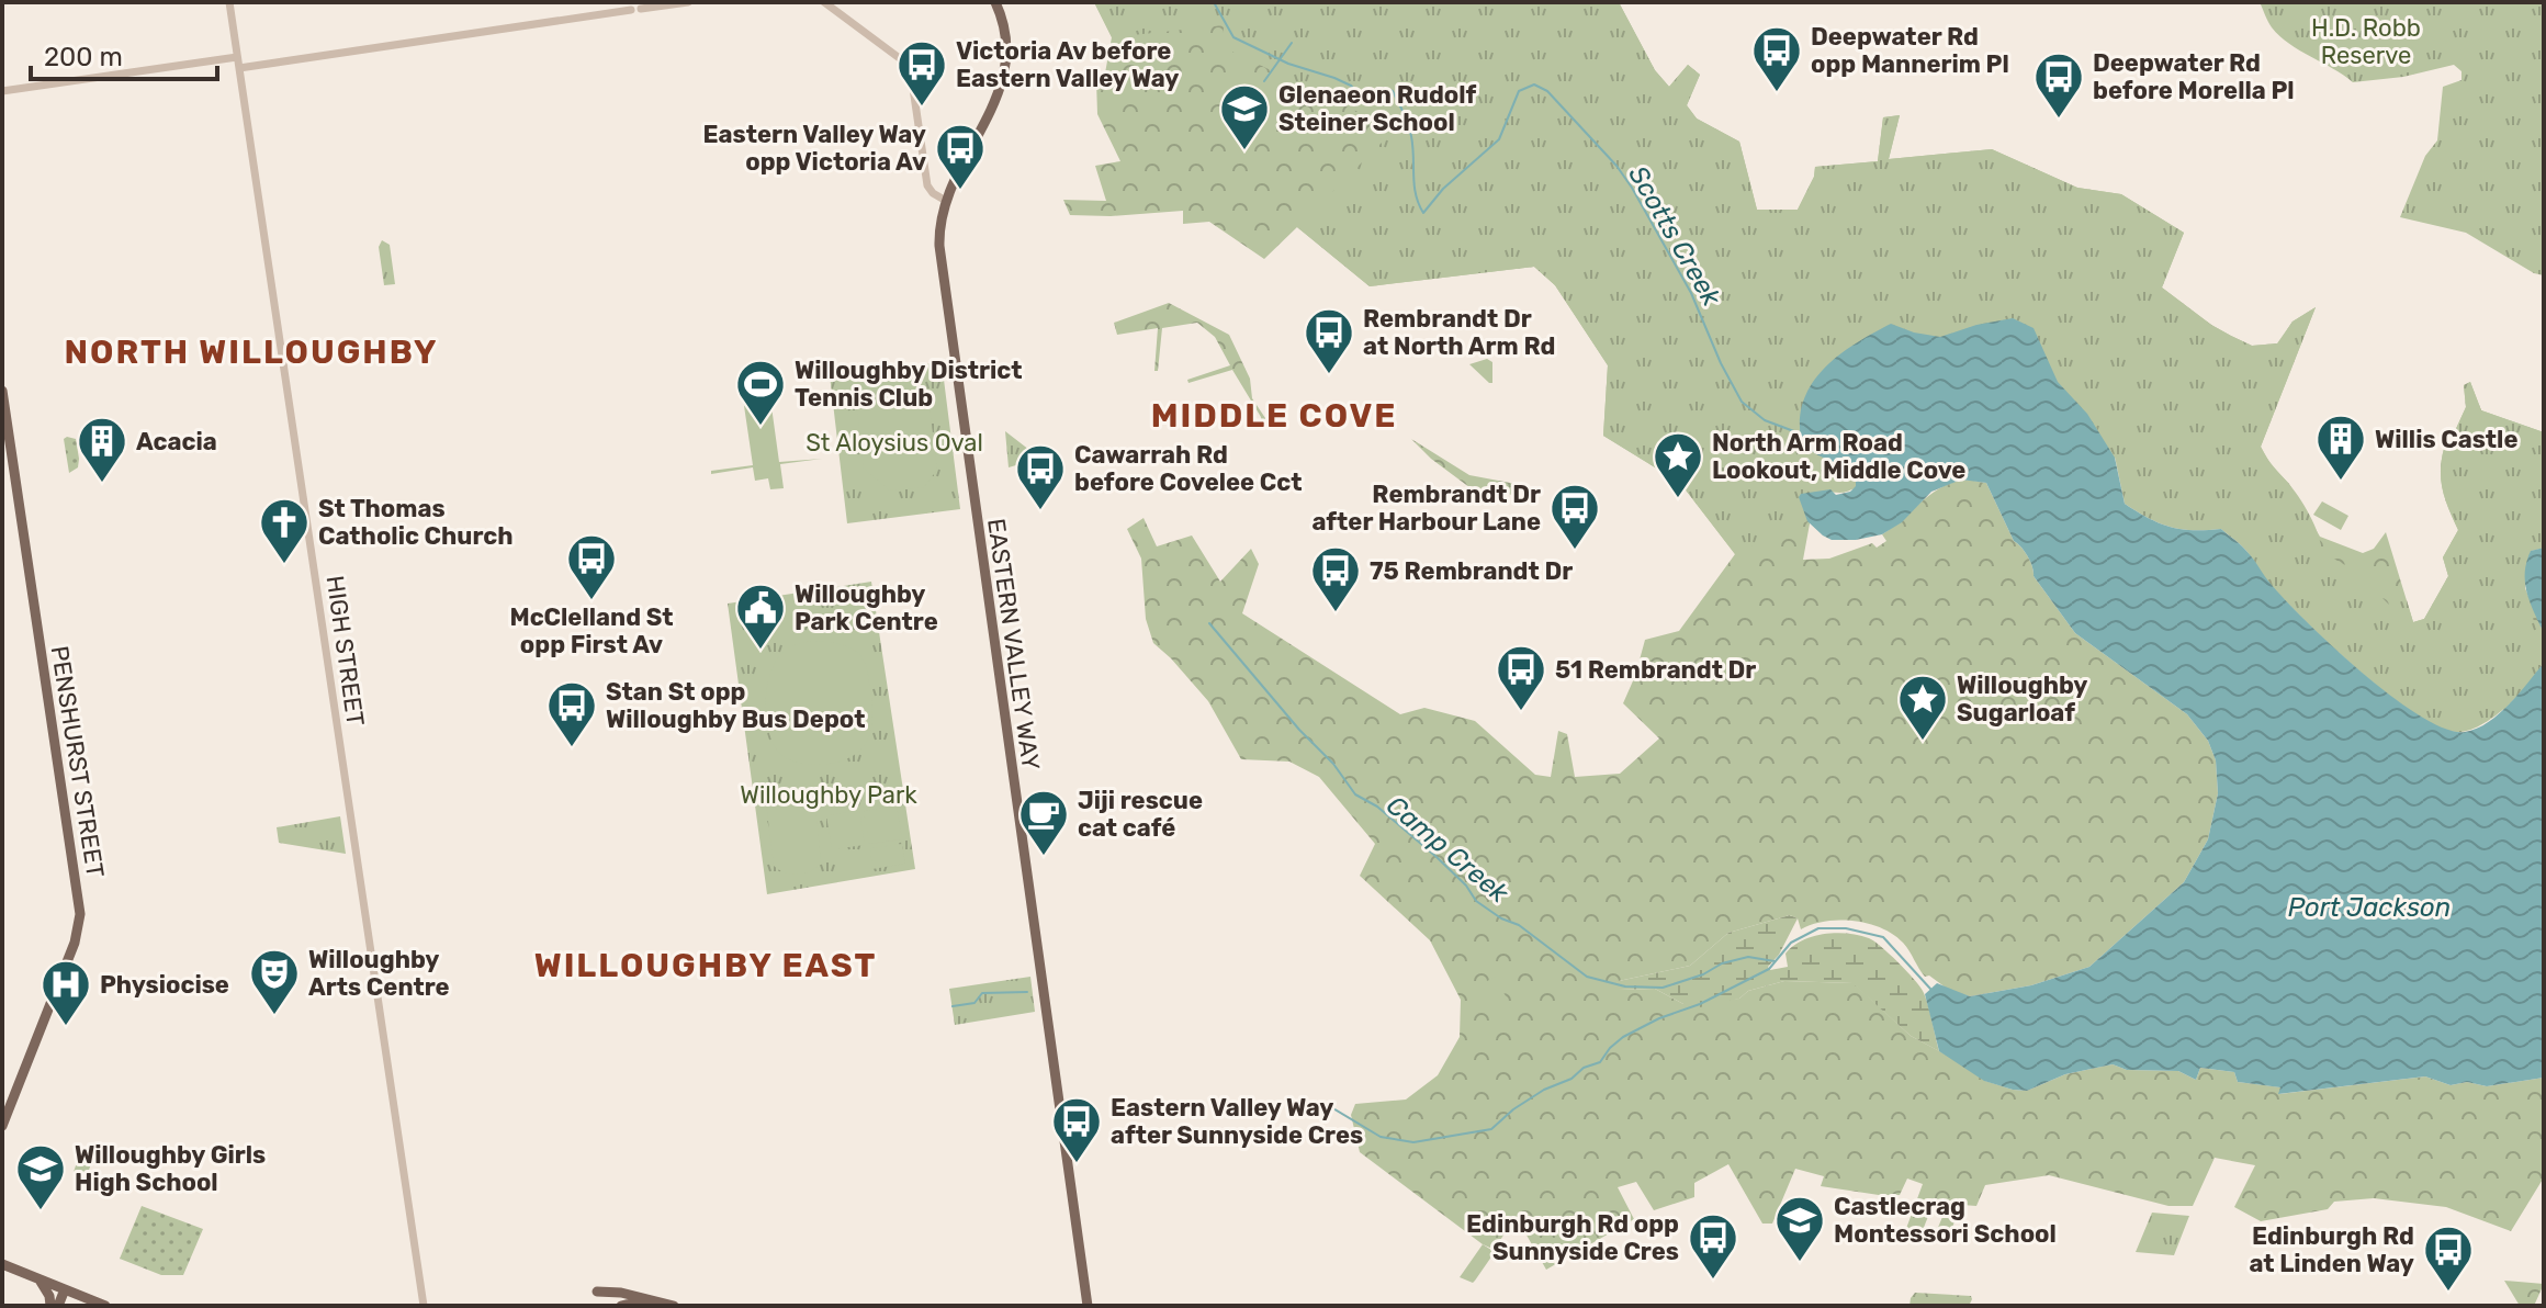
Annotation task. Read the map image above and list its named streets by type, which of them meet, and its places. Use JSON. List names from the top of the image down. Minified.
{"streets":{"main road":["EASTERN VALLEY WAY","PENSHURST STREET"],"street":["HIGH STREET"]},"districts":["NORTH WILLOUGHBY","MIDDLE COVE","WILLOUGHBY EAST"],"water":["Scotts Creek","Camp Creek","Port Jackson"],"parks":["H.D. Robb Reserve","St Aloysius Oval","Willoughby Park"],"places":{"bus stop":["Deepwater Rd opp Mannerim Pl","Victoria Av before Eastern Valley Way","Deepwater Rd before Morella Pl","Eastern Valley Way opp Victoria Av","Rembrandt Dr at North Arm Rd","Cawarrah Rd before Covelee Cct","Rembrandt Dr after Harbour Lane","McClelland St opp First Av","75 Rembrandt Dr","51 Rembrandt Dr","Stan St opp Willoughby Bus Depot","Eastern Valley Way after Sunnyside Cres","Edinburgh Rd opp Sunnyside Cres","Edinburgh Rd at Linden Way"],"school or university":["Glenaeon Rudolf Steiner School","Willoughby Girls High School","Castlecrag Montessori School"],"sports":["Willoughby District Tennis Club"],"building":["Willis Castle","Acacia"],"place":["North Arm Road Lookout, Middle Cove","Willoughby Sugarloaf"],"church":["St Thomas Catholic Church"],"public building":["Willoughby Park Centre"],"cafe":["Jiji rescue cat café"],"theatre":["Willoughby Arts Centre"],"hospital":["Physiocise"]},"scale_bar":"200 m"}
